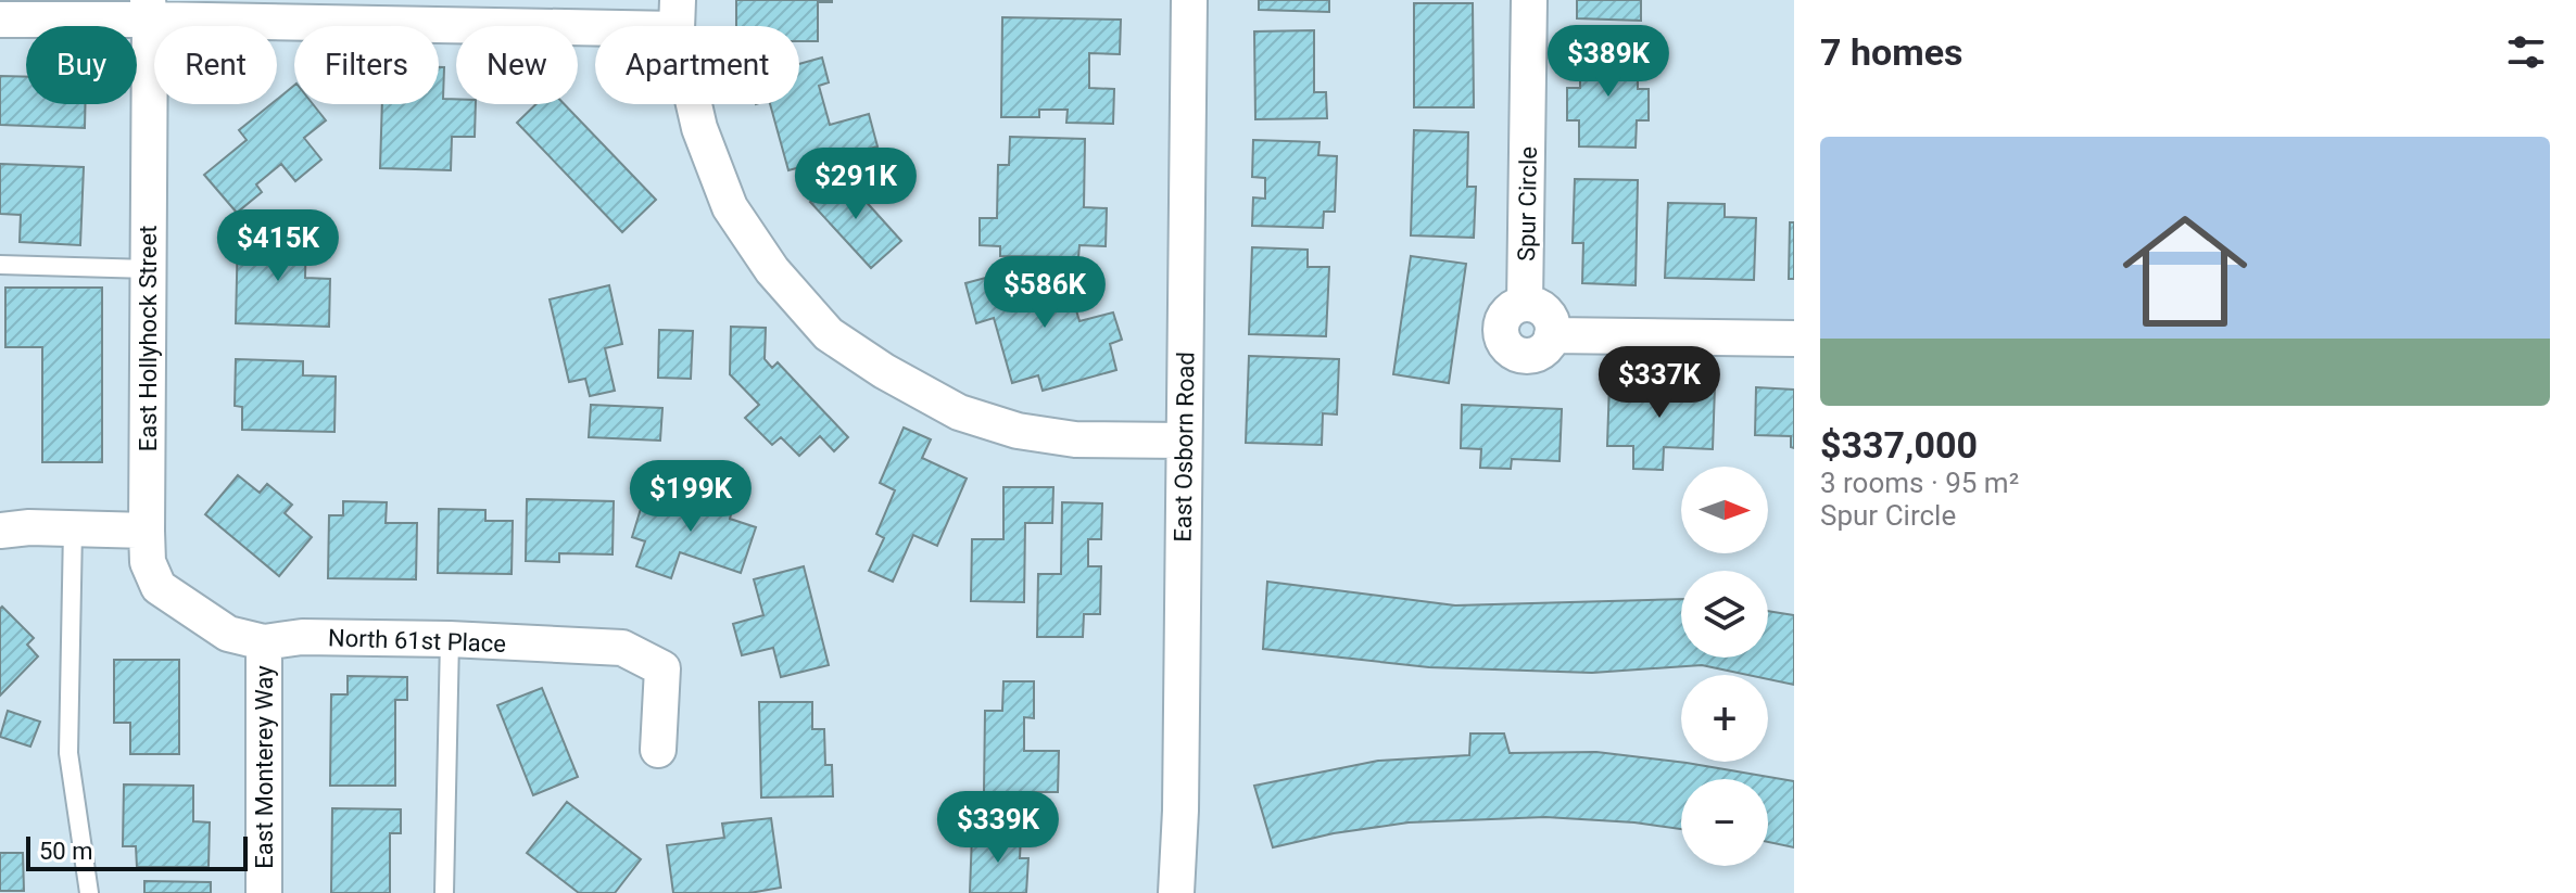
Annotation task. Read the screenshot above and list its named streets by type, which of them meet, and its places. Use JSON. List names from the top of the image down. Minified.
{"streets":{"street":["Spur Circle","East Hollyhock Street","East Osborn Road","North 61st Place","East Monterey Way"]},"crossings":[["East Hollyhock Street","North 61st Place"],["North 61st Place","East Monterey Way"]],"scale_bar":"50 m","north":"right","page":{"heading":"7 homes","price":["$389K","$291K","$415K","$586K","$337K","$199K","$339K"],"chip":["Buy","Rent","Filters","New","Apartment"],"list":[{"name":"$337,000","note":"3 rooms · 95 m² · Spur Circle"}],"map_buttons":["+","−"],"scale":"50 m"}}
